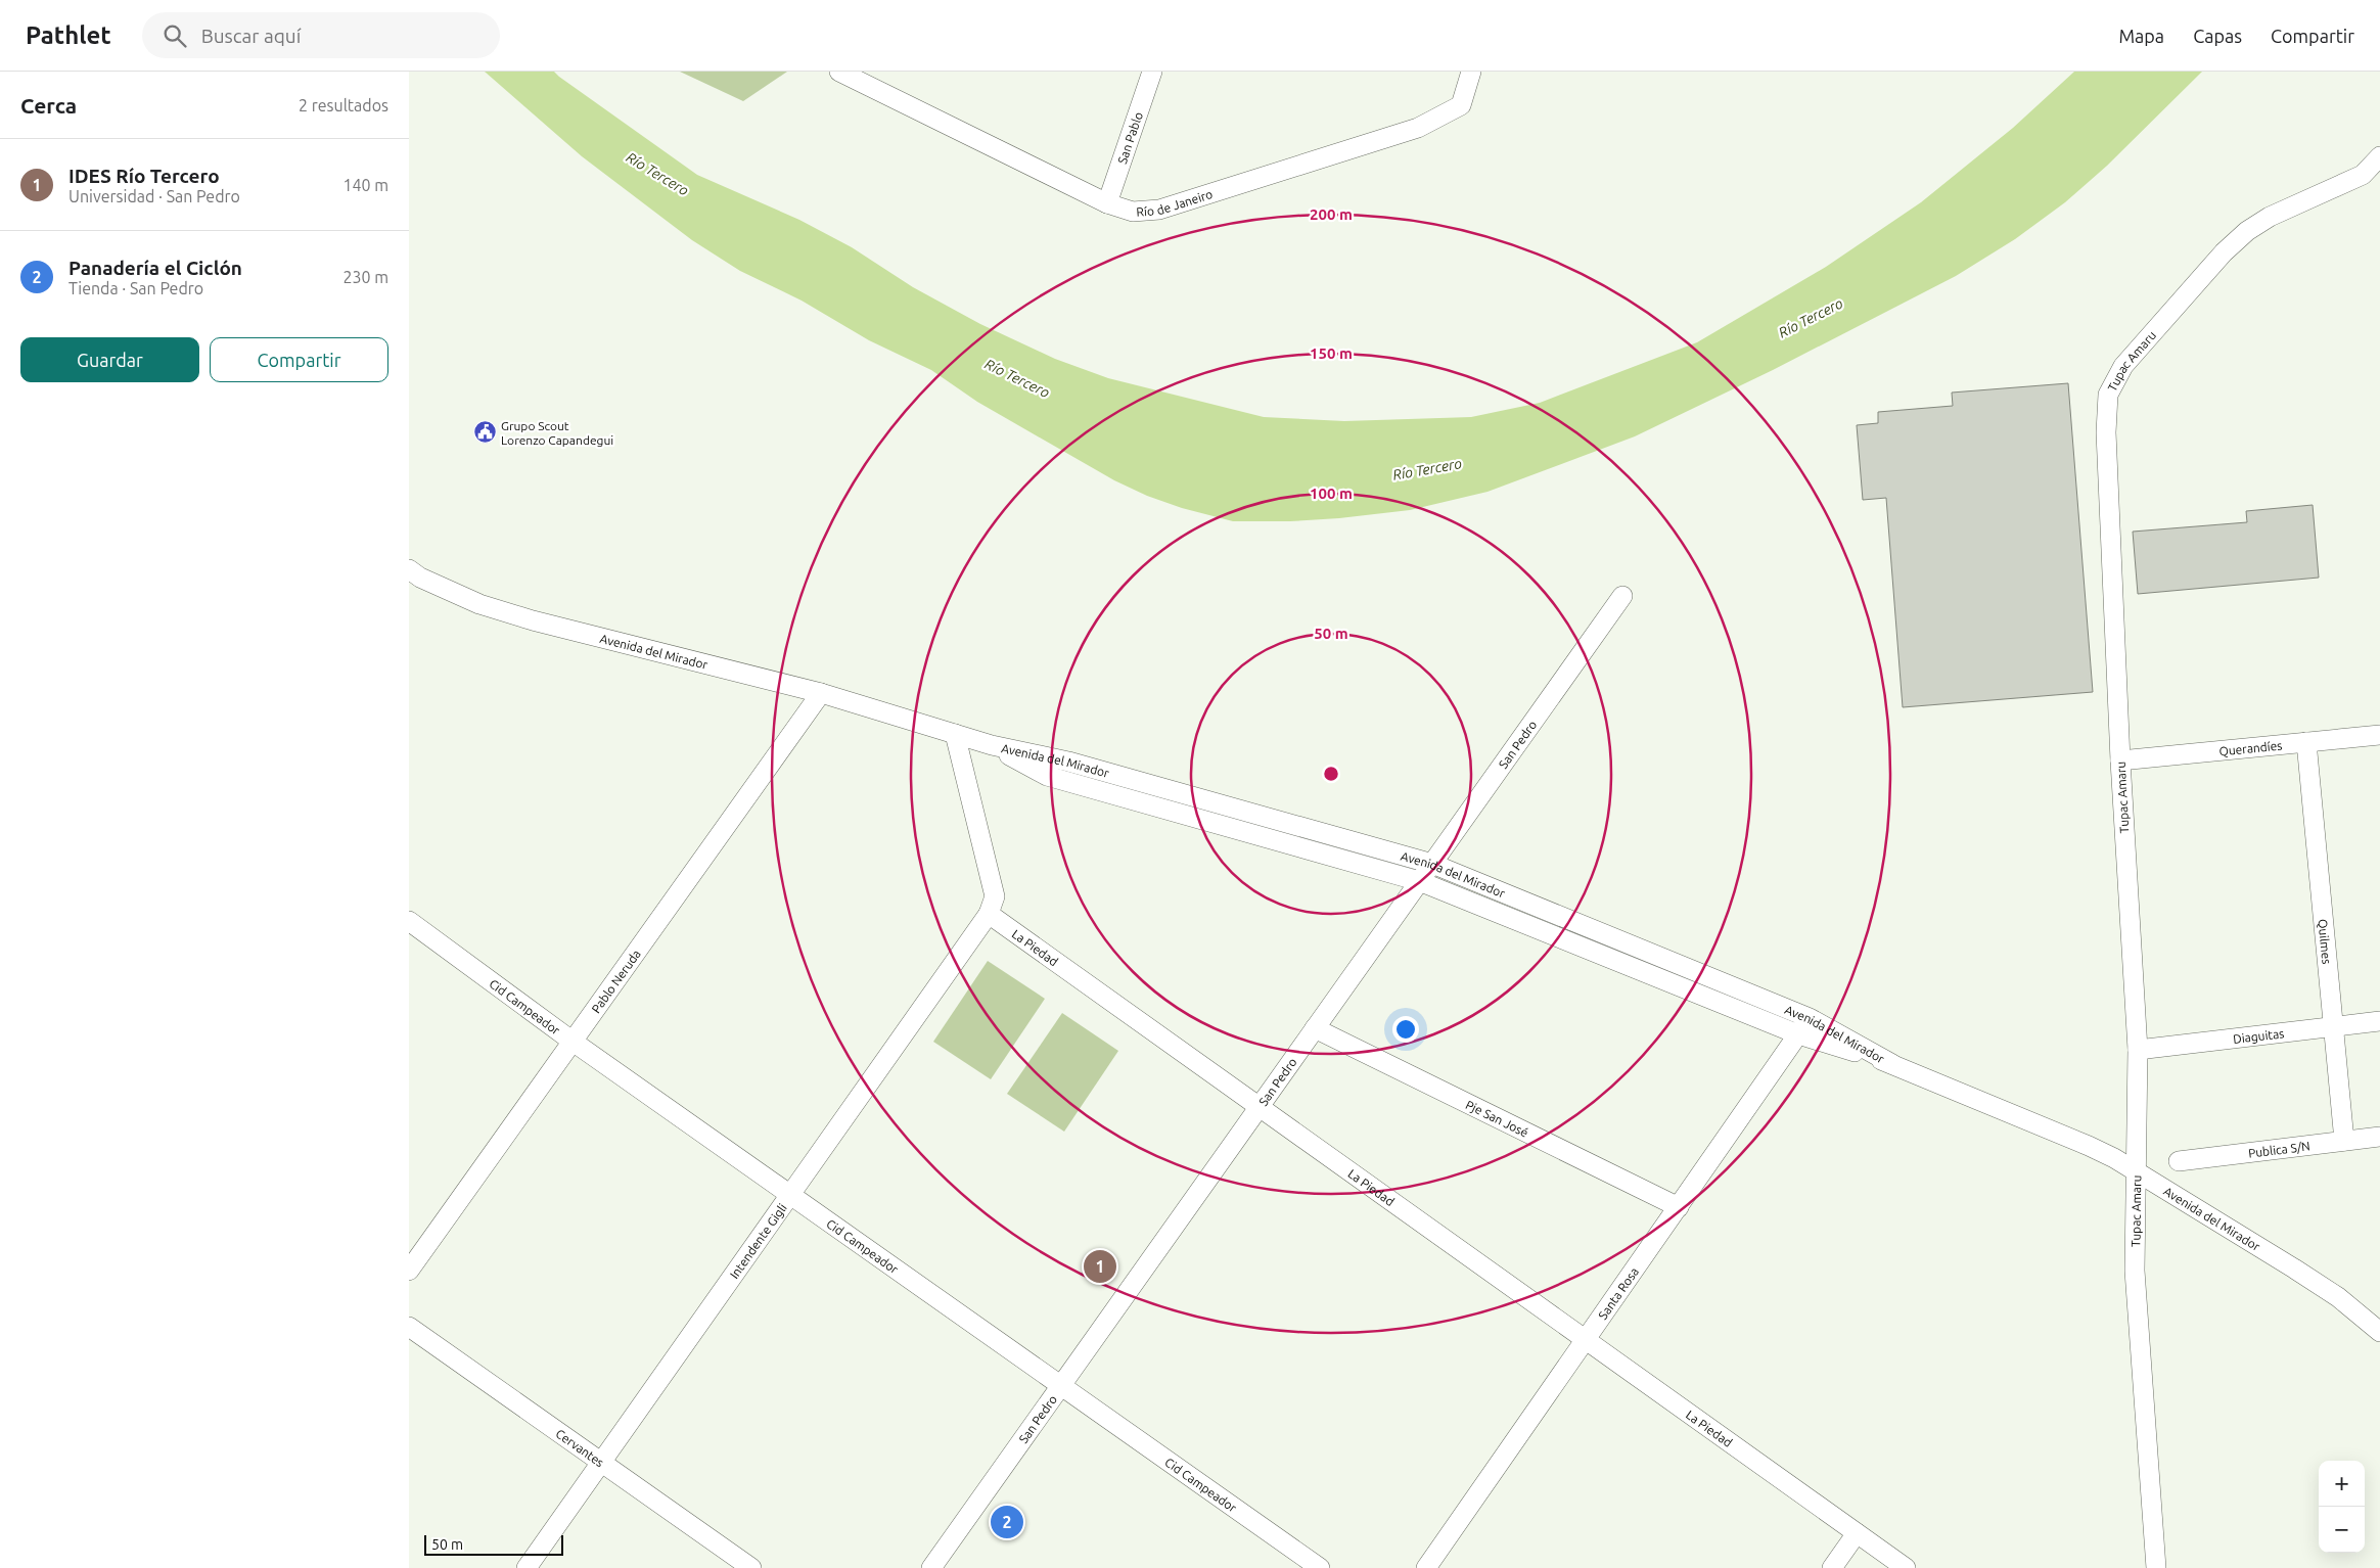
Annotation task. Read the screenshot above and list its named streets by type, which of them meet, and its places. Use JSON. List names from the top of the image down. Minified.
{"streets":{"street":["San Pablo","Río de Janeiro","Tupac Amaru","Avenida del Mirador","San Pedro","Querandíes","Quilmes","La Piedad","Pablo Neruda","Cid Campeador","Diaguitas","Pje San José","Publica S/N","Intendente Gigli","Santa Rosa","Cervantes"]},"crossings":[["San Pablo","Río de Janeiro"],["Tupac Amaru","Avenida del Mirador"],["Tupac Amaru","Querandíes"],["Tupac Amaru","Diaguitas"],["Avenida del Mirador","San Pedro"],["Avenida del Mirador","Pablo Neruda"],["Avenida del Mirador","Santa Rosa"],["San Pedro","La Piedad"],["San Pedro","Cid Campeador"],["San Pedro","Pje San José"],["Querandíes","Quilmes"],["Quilmes","Diaguitas"],["Quilmes","Publica S/N"],["La Piedad","Intendente Gigli"],["La Piedad","Santa Rosa"],["Pablo Neruda","Cid Campeador"],["Cid Campeador","Intendente Gigli"],["Pje San José","Santa Rosa"],["Intendente Gigli","Cervantes"]],"water":["Río Tercero"],"places":{"public building":["Grupo Scout Lorenzo Capandegui"]},"scale_bar":"50 m","page":{"header":"Pathlet","search":"Buscar aquí","nav":["Mapa","Capas","Compartir"],"heading":["Cerca","2 resultados"],"list":[{"mark":"1","name":"IDES Río Tercero","note":"Universidad · San Pedro","value":"140 m"},{"mark":"2","name":"Panadería el Ciclón","note":"Tienda · San Pedro","value":"230 m"}],"buttons":["Guardar","Compartir"],"pins":["1","2"],"map_buttons":["+","−"],"scale":"50 m"},"rings":["200 m","150 m","100 m","50 m"]}
